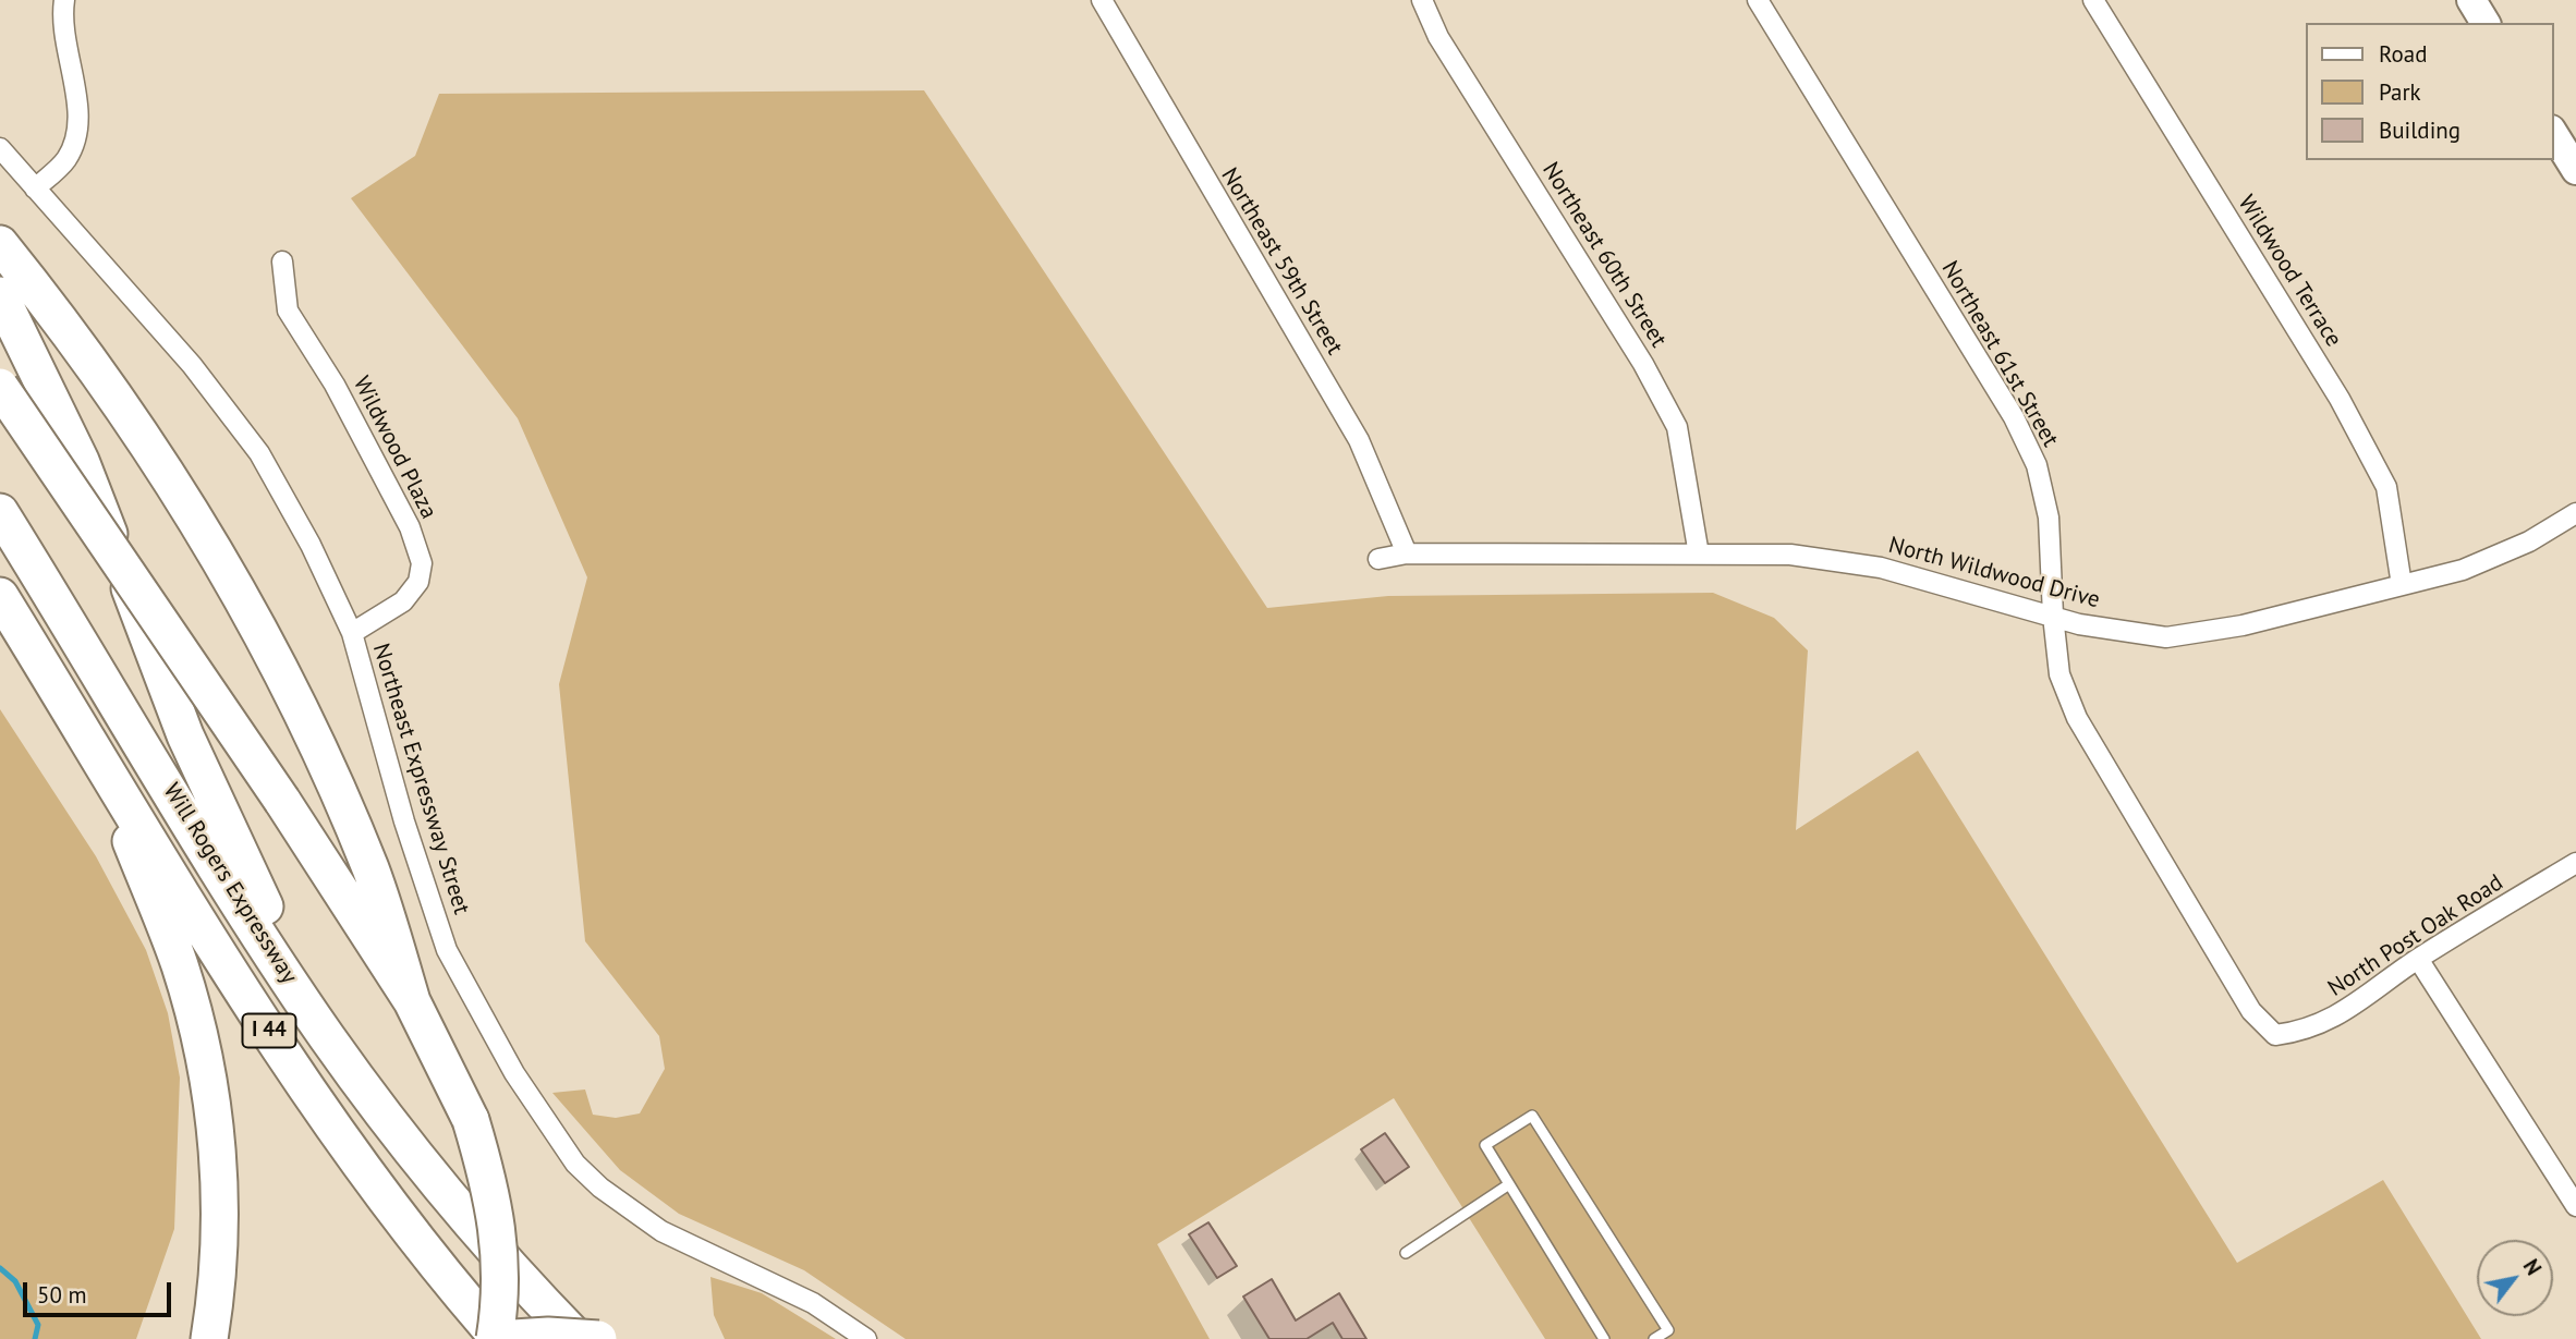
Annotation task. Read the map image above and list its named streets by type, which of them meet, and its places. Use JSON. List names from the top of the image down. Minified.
{"streets":{"highway":["Will Rogers Expressway","I 44"],"street":["Northeast 60th Street","Northeast 59th Street","Wildwood Terrace","Northeast 61st Street","Wildwood Plaza","North Wildwood Drive","Northeast Expressway Street","North Post Oak Road"]},"crossings":[["Northeast 60th Street","North Wildwood Drive"],["Northeast 59th Street","North Wildwood Drive"],["Wildwood Terrace","North Wildwood Drive"],["Northeast 61st Street","North Wildwood Drive"],["Northeast 61st Street","North Post Oak Road"],["Wildwood Plaza","Northeast Expressway Street"]],"legend":["Road","Park","Building"],"scale_bar":"50 m","north":"top right"}
